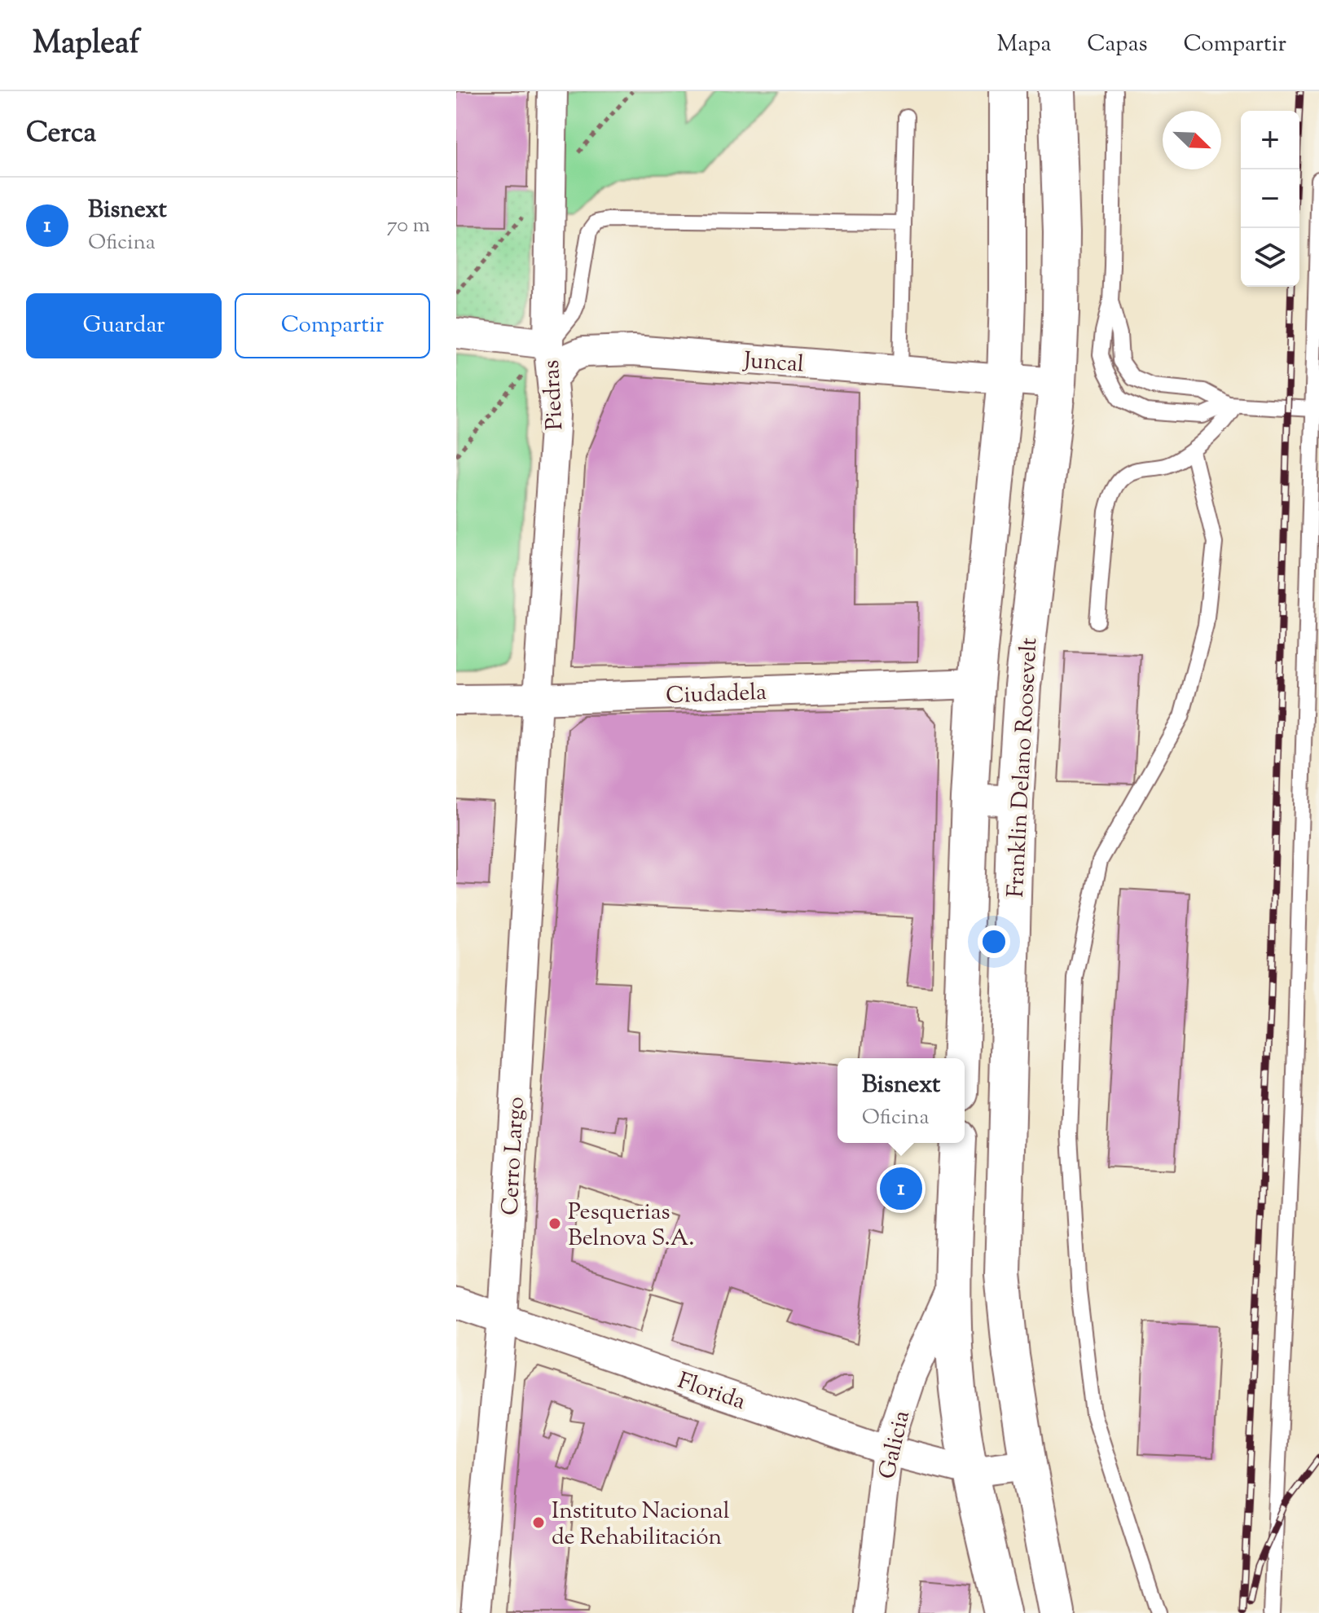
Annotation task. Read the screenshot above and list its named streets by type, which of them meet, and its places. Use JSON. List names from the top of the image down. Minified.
{"streets":{"main road":["Franklin Delano Roosevelt"],"street":["Juncal","Piedras","Ciudadela","Cerro Largo","Florida","Galicia"]},"crossings":[["Juncal","Piedras"],["Juncal","Franklin Delano Roosevelt"],["Piedras","Ciudadela"],["Piedras","Cerro Largo"],["Ciudadela","Franklin Delano Roosevelt"],["Ciudadela","Cerro Largo"],["Cerro Largo","Florida"],["Florida","Galicia"]],"places":["Pesquerias Belnova S.A.","Instituto Nacional de Rehabilitación"],"north":"bottom right","page":{"header":"Mapleaf","nav":["Mapa","Capas","Compartir"],"heading":"Cerca","map_buttons":["+","−"],"list":[{"mark":"1","name":"Bisnext","note":"Oficina","value":"70 m"}],"buttons":["Guardar","Compartir"],"popup":["Bisnext","Oficina"],"pins":"1"}}
